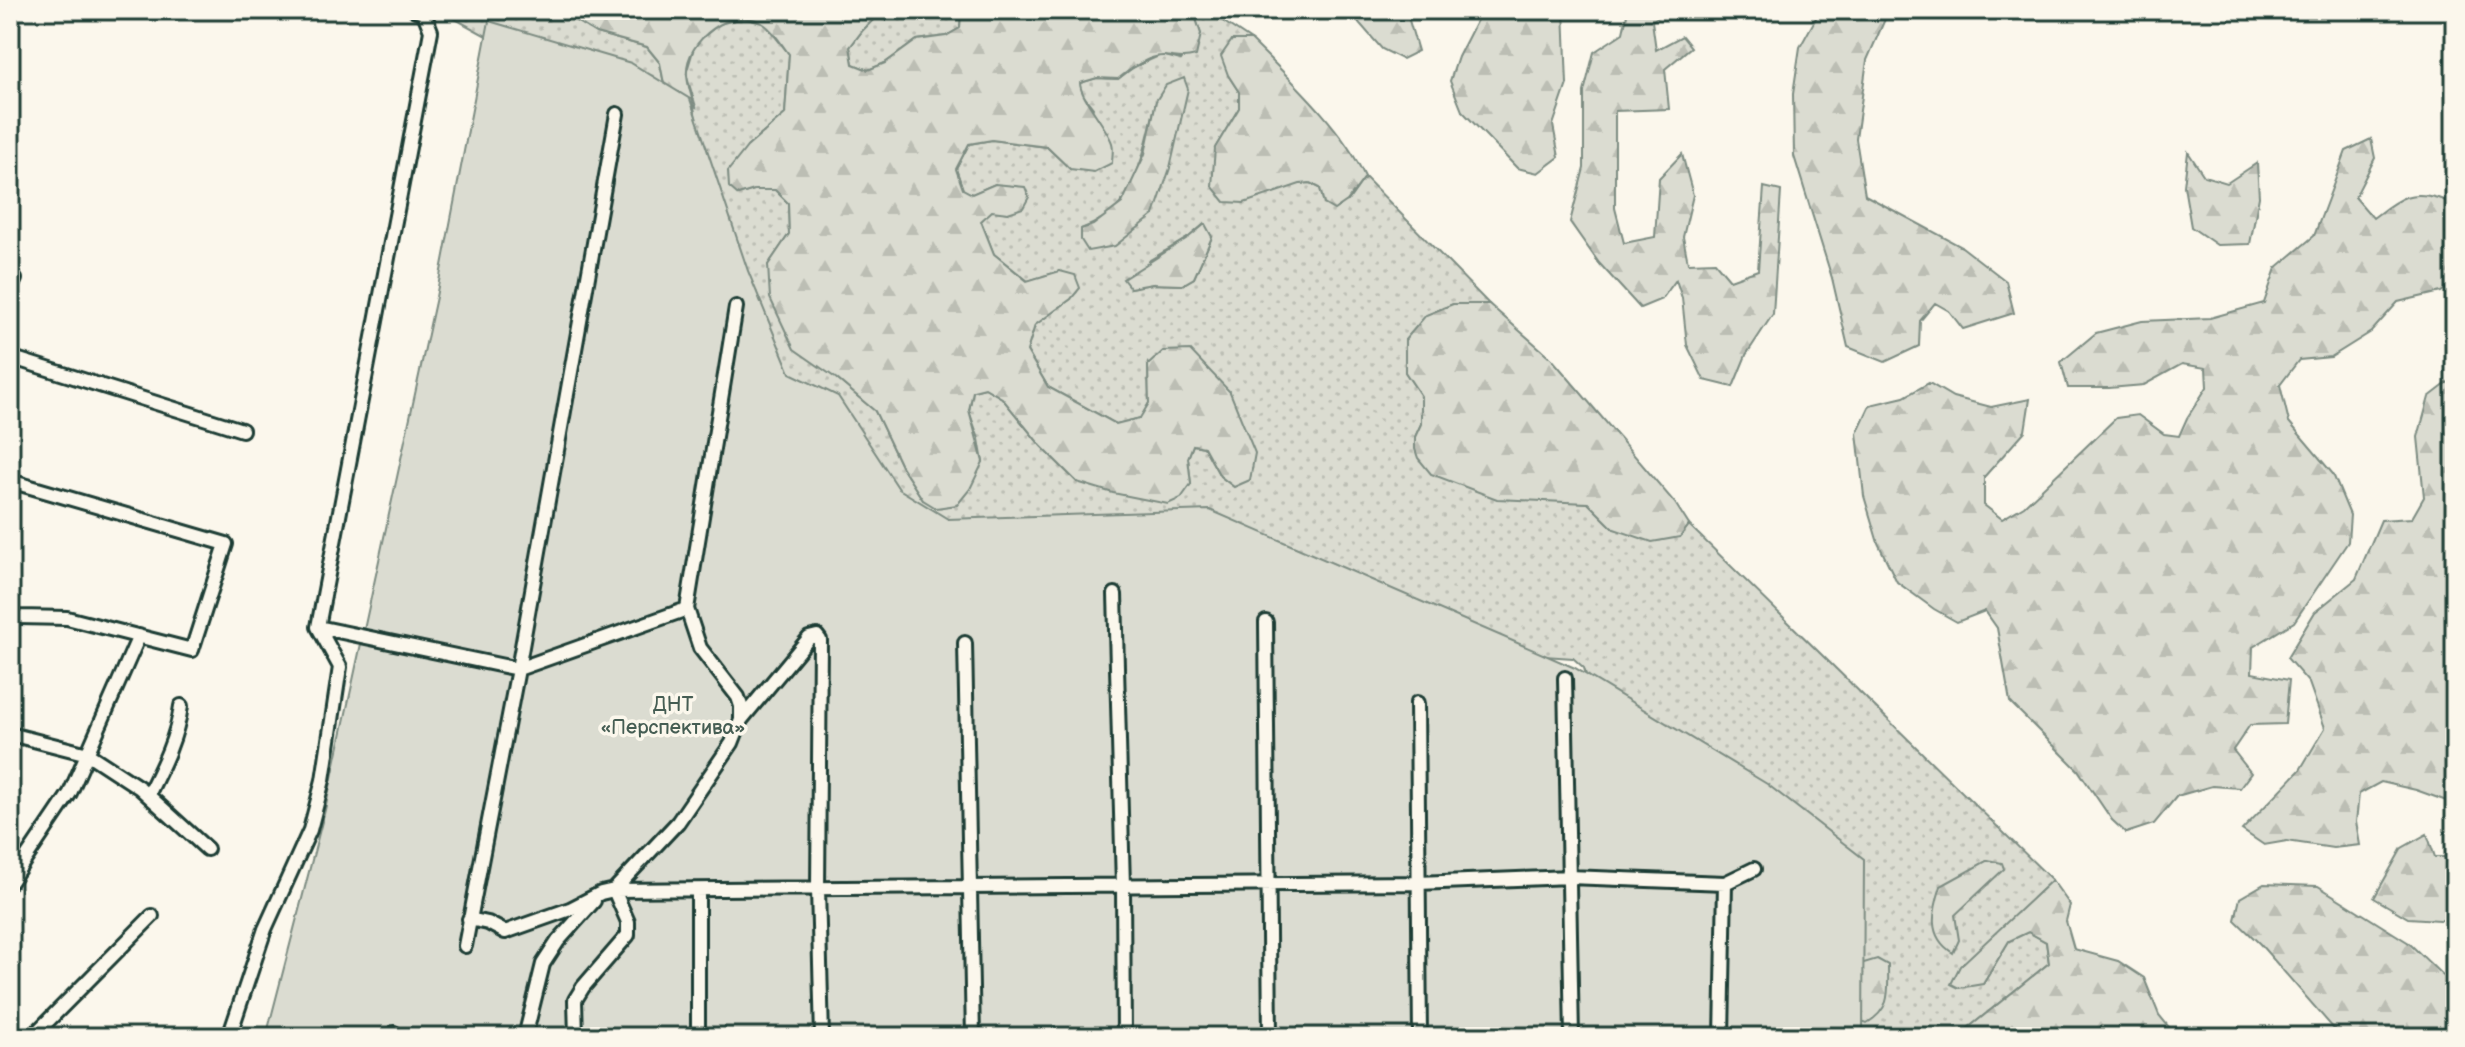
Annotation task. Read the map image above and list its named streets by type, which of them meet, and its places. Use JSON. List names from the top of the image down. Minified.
{"parks":["ДНТ «Перспектива»"]}
